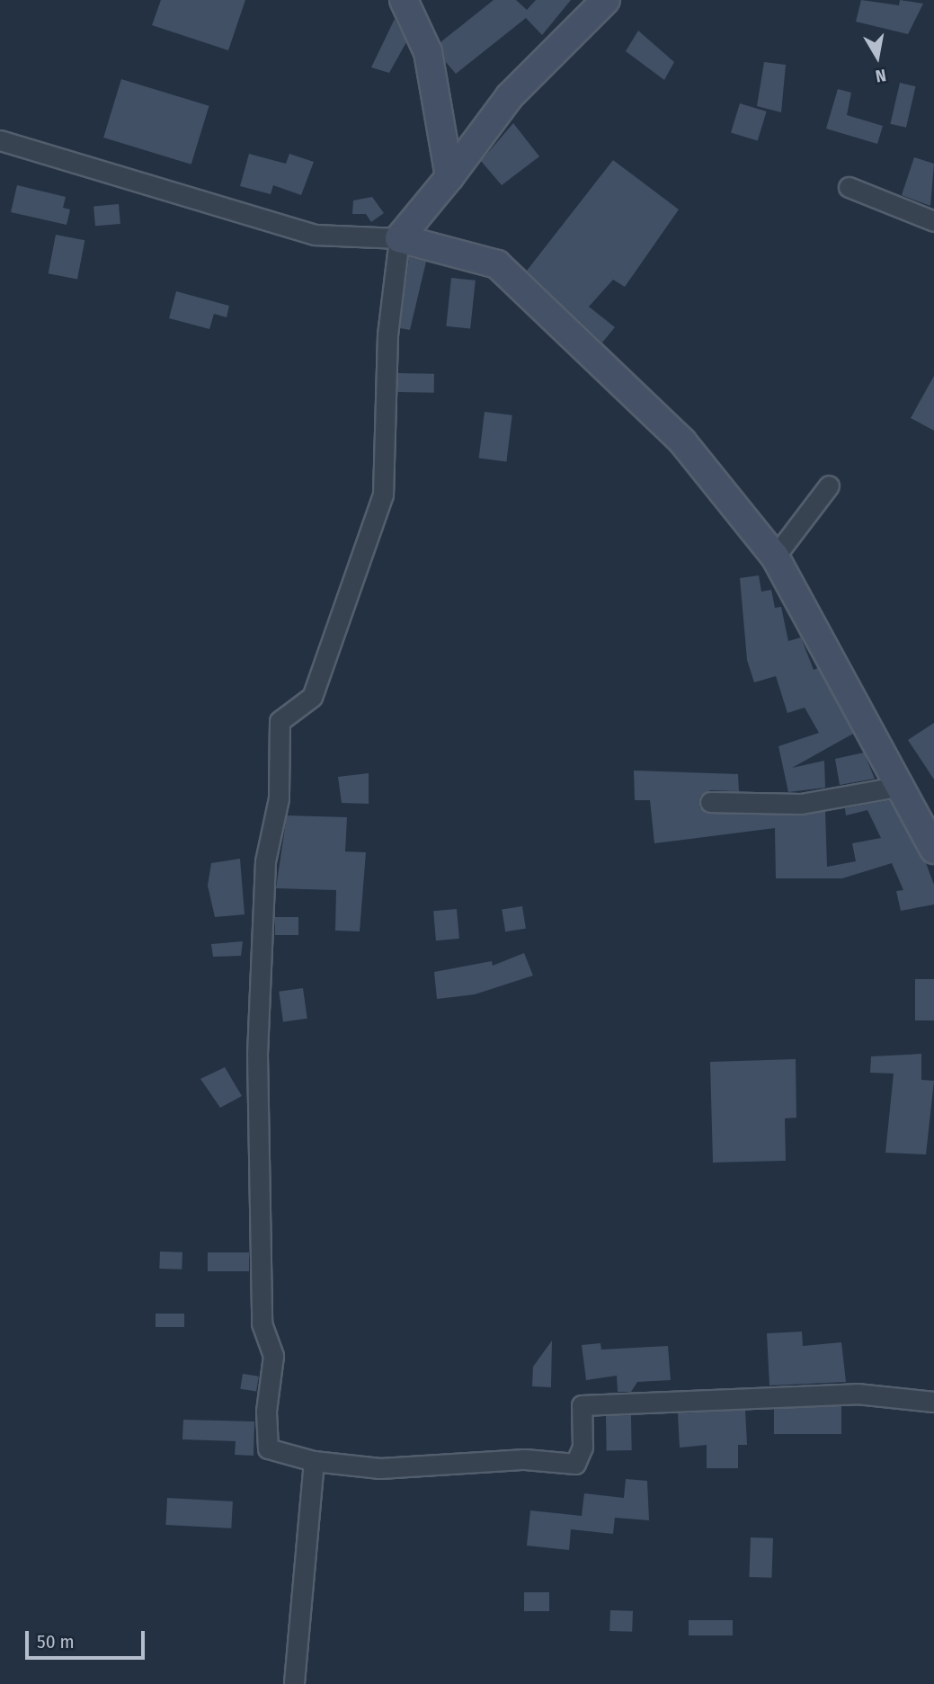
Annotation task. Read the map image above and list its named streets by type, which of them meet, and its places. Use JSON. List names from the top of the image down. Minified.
{"scale_bar":"50 m","north":"bottom"}
